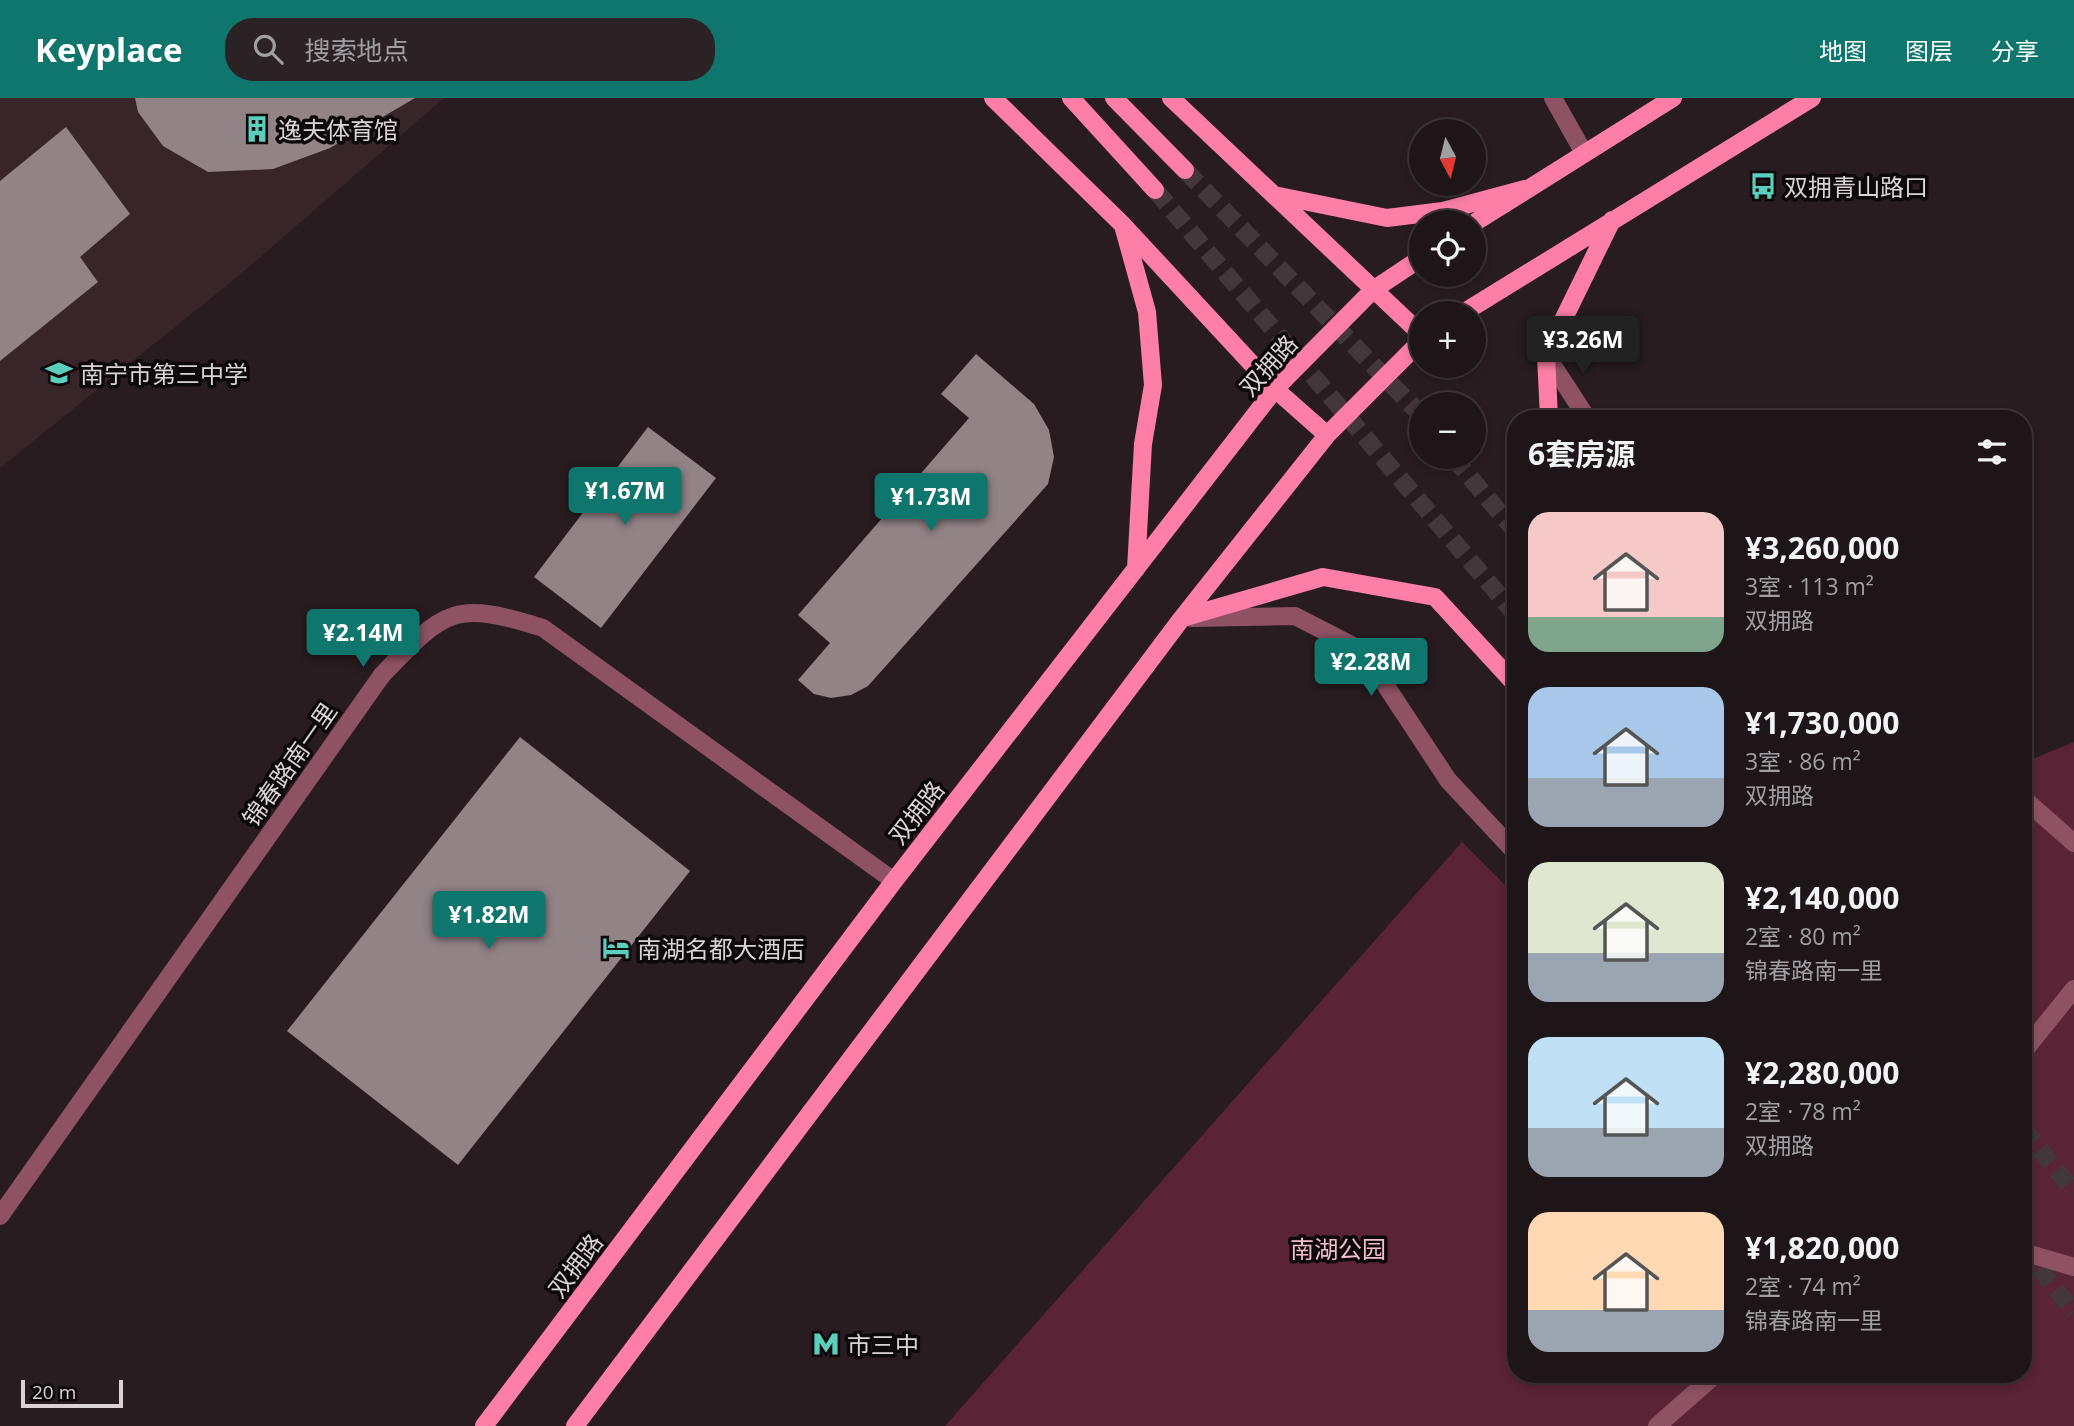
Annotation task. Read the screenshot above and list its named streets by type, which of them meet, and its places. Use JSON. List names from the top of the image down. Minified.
{"streets":{"main road":["双拥路"],"street":["锦春路南一里"]},"crossings":[["双拥路","锦春路南一里"]],"parks":["南湖公园"],"places":{"building":["逸夫体育馆"],"bus stop":["双拥青山路口"],"school or university":["南宁市第三中学"],"hotel":["南湖名都大酒㕆"],"metro station":["市三中"]},"scale_bar":"20 m","north":"bottom","page":{"header":"Keyplace","search":"搜索地点","nav":["地图","图层","分享"],"map_buttons":["+","−"],"price":["¥3.26M","¥1.67M","¥1.73M","¥2.14M","¥2.28M","¥1.82M"],"heading":"6套房源","list":[{"name":"¥3,260,000","note":"3室 · 113 m² · 双拥路"},{"name":"¥1,730,000","note":"3室 · 86 m² · 双拥路"},{"name":"¥2,140,000","note":"2室 · 80 m² · 锦春路南一里"},{"name":"¥2,280,000","note":"2室 · 78 m² · 双拥路"},{"name":"¥1,820,000","note":"2室 · 74 m² · 锦春路南一里"}],"scale":"20 m"}}
